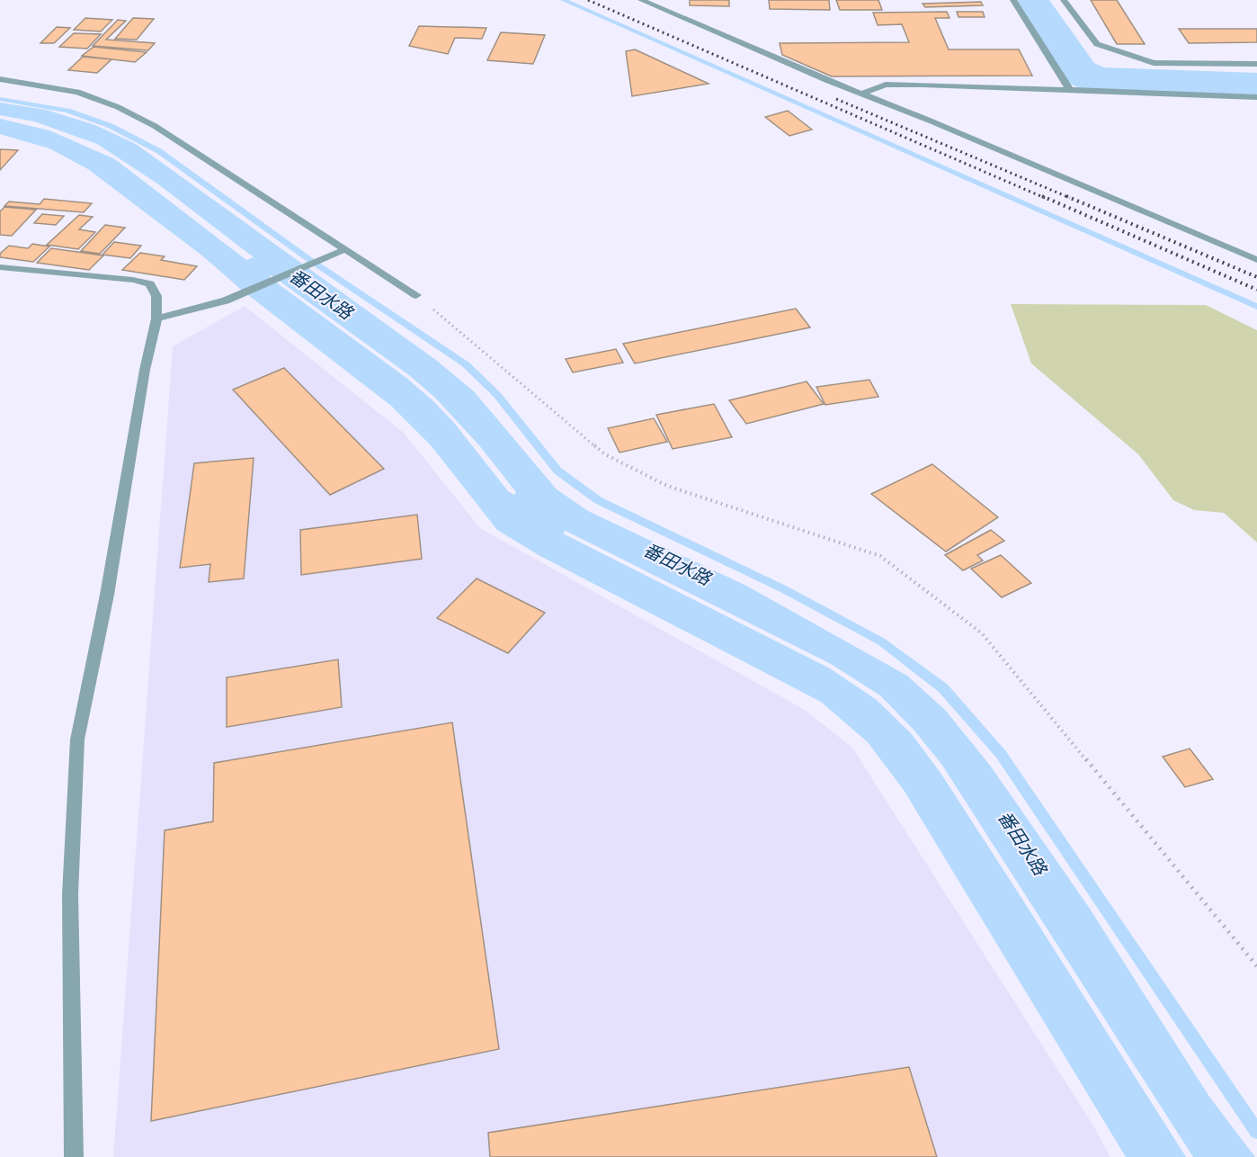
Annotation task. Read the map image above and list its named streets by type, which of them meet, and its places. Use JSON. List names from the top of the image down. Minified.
{"water":["番田水路"]}
